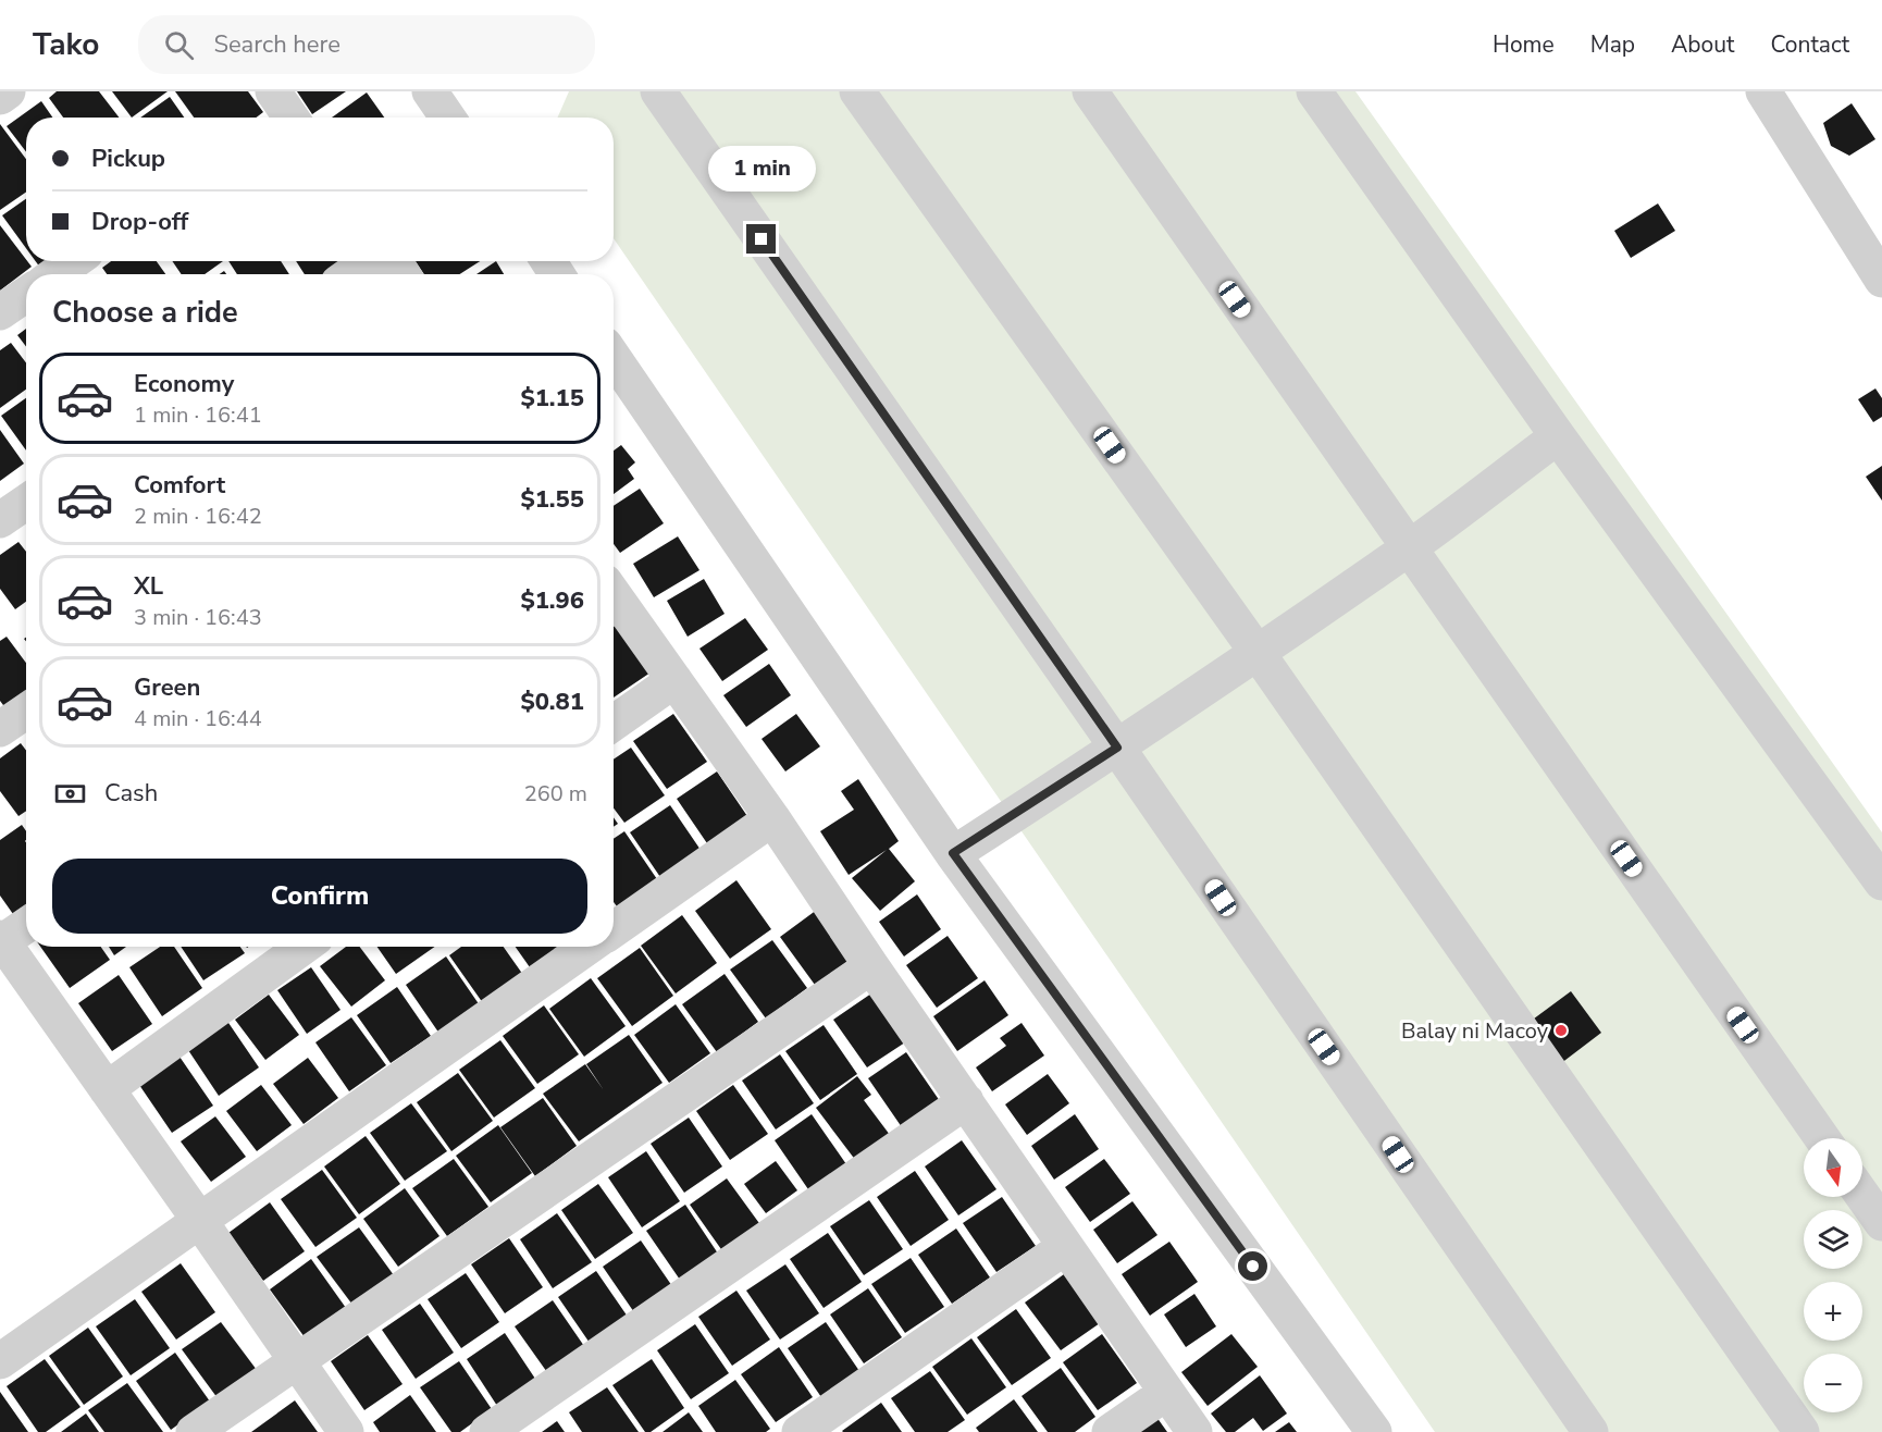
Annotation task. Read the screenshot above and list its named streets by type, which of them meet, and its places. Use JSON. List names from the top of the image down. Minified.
{"places":["Balay ni Macoy"],"north":"bottom","page":{"header":"Tako","search":"Search here","nav":["Home","Map","About","Contact"],"banner":["Pickup","Drop-off"],"bubble":"1 min","heading":"Choose a ride","list":[{"name":"Economy","note":"1 min · 16:41","value":"$1.15"},{"name":"Comfort","note":"2 min · 16:42","value":"$1.55"},{"name":"XL","note":"3 min · 16:43","value":"$1.96"},{"name":"Green","note":"4 min · 16:44","value":"$0.81"}],"pay":["Cash","260 m"],"buttons":"Confirm","map_buttons":["+","−"]}}
